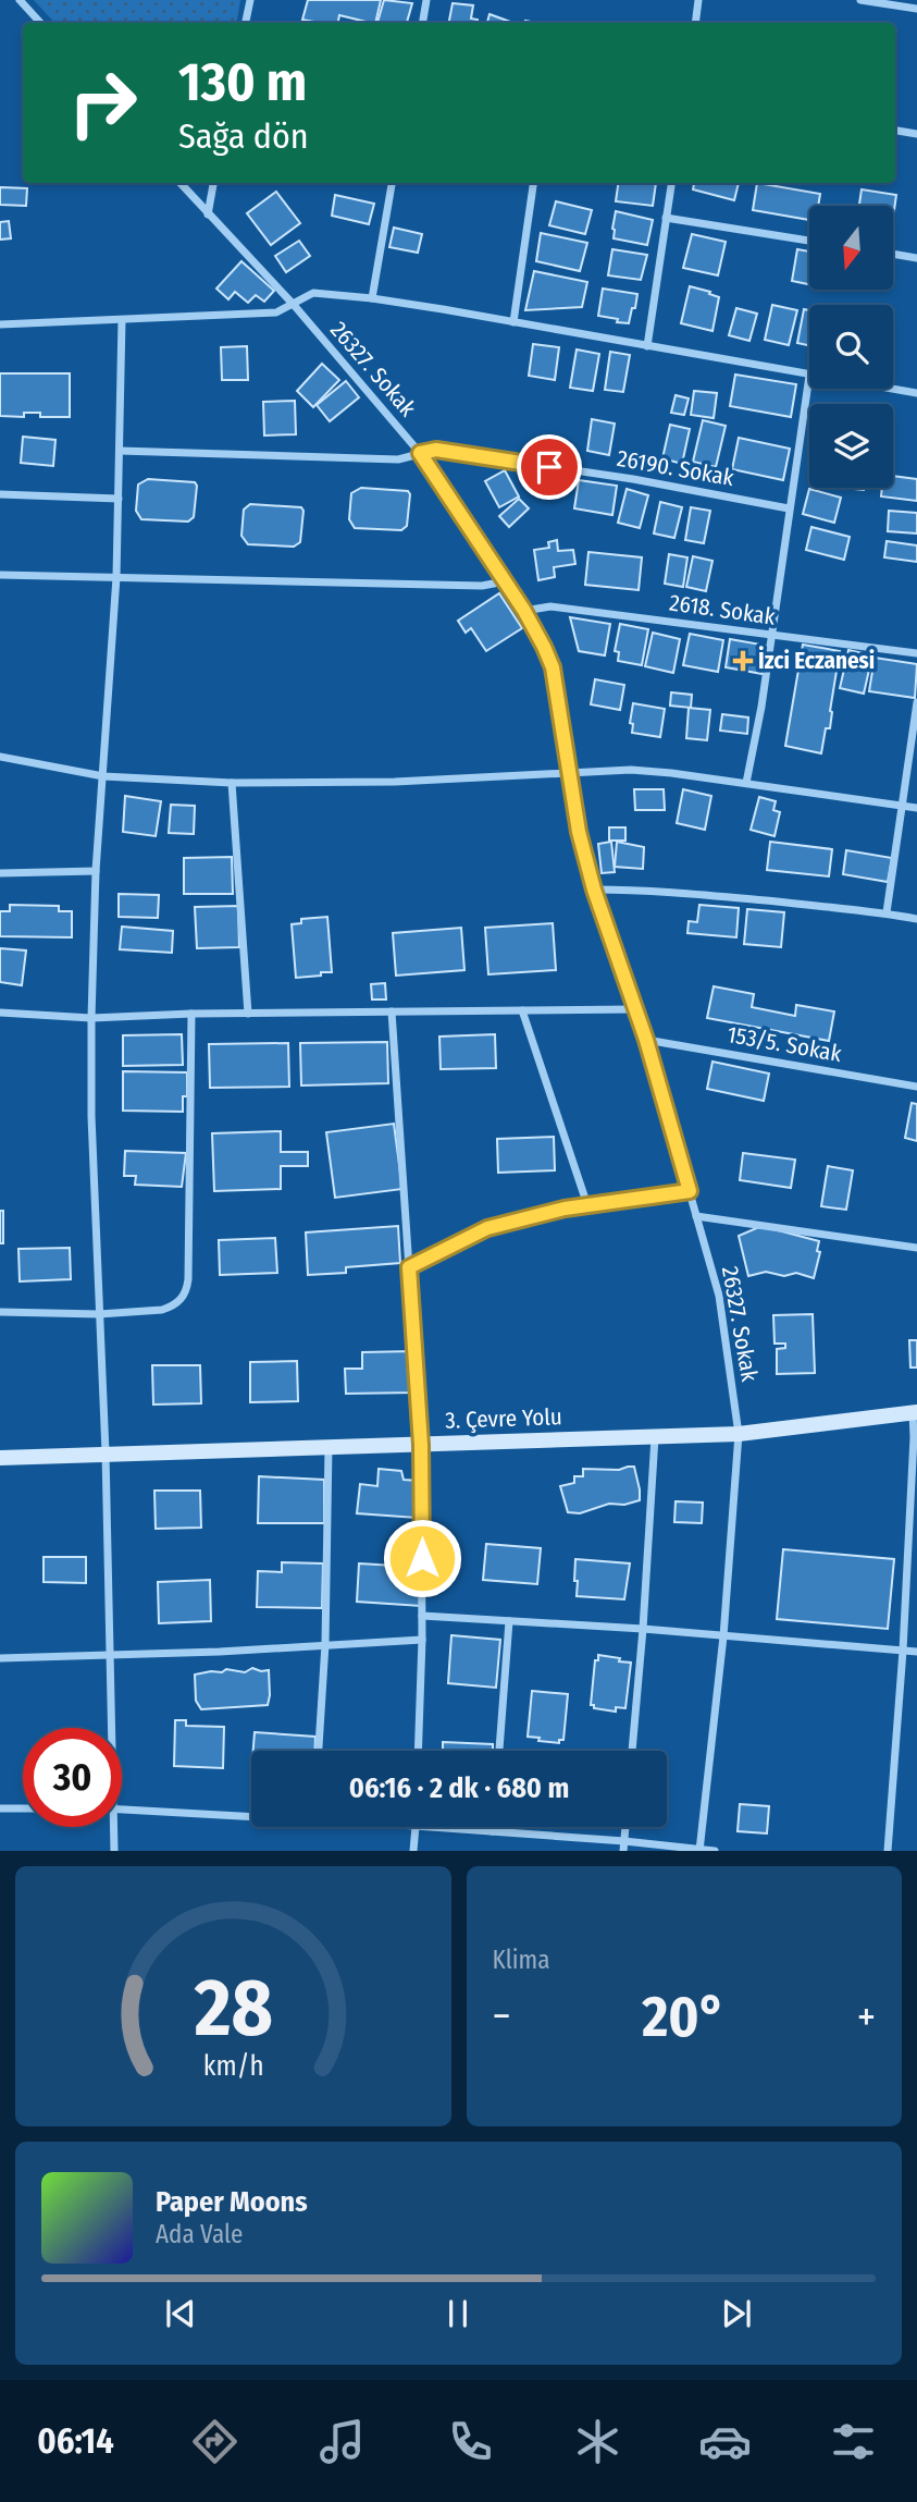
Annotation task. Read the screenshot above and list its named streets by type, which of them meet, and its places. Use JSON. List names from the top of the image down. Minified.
{"streets":{"main road":["3. Çevre Yolu"],"street":["26327. Sokak","26190. Sokak","2618. Sokak","153/5. Sokak"]},"crossings":[["26327. Sokak","26190. Sokak"],["26327. Sokak","2618. Sokak"],["26327. Sokak","153/5. Sokak"],["26327. Sokak","3. Çevre Yolu"]],"places":{"health":["İzci Eczanesi"]},"north":"bottom","page":{"turn":["130 m","Sağa dön"],"limit":"30","trip":"06:16 · 2 dk · 680 m","tile":"Klima","heat":["−","20°","+"],"song":["Paper Moons","Ada Vale"],"tabs":"06:14","gauge":["28","km/h"]}}
